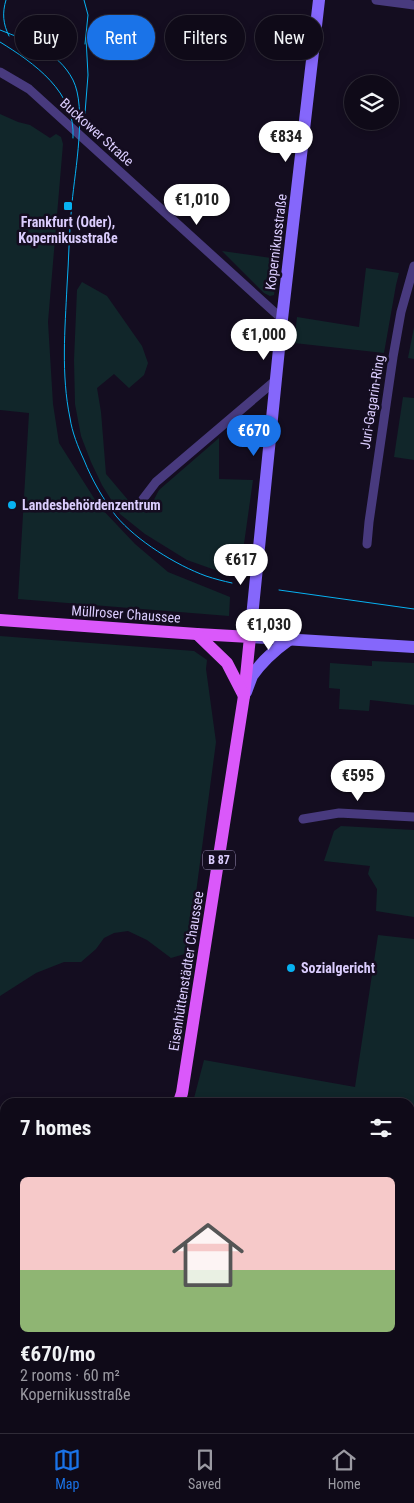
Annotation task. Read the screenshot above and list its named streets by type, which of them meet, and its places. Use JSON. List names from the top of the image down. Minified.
{"streets":{"main road":["Kopernikusstraße","Müllroser Chaussee","B 87","Eisenhüttenstädter Chaussee"],"street":["Buckower Straße","Juri-Gagarin-Ring"]},"crossings":[["Buckower Straße","Kopernikusstraße"],["Kopernikusstraße","Müllroser Chaussee"],["Kopernikusstraße","Eisenhüttenstädter Chaussee"],["Müllroser Chaussee","Eisenhüttenstädter Chaussee"]],"places":{"transit":["Frankfurt (Oder), Kopernikusstraße"],"other":["Landesbehördenzentrum","Sozialgericht"]},"page":{"chip":["Buy","Rent","Filters","New"],"price":["€834","€1,010","€1,000","€670","€617","€1,030","€595"],"heading":"7 homes","list":[{"name":"€670/mo","note":"2 rooms · 60 m² · Kopernikusstraße"}],"tabs":["Map","Saved","Home"]}}
